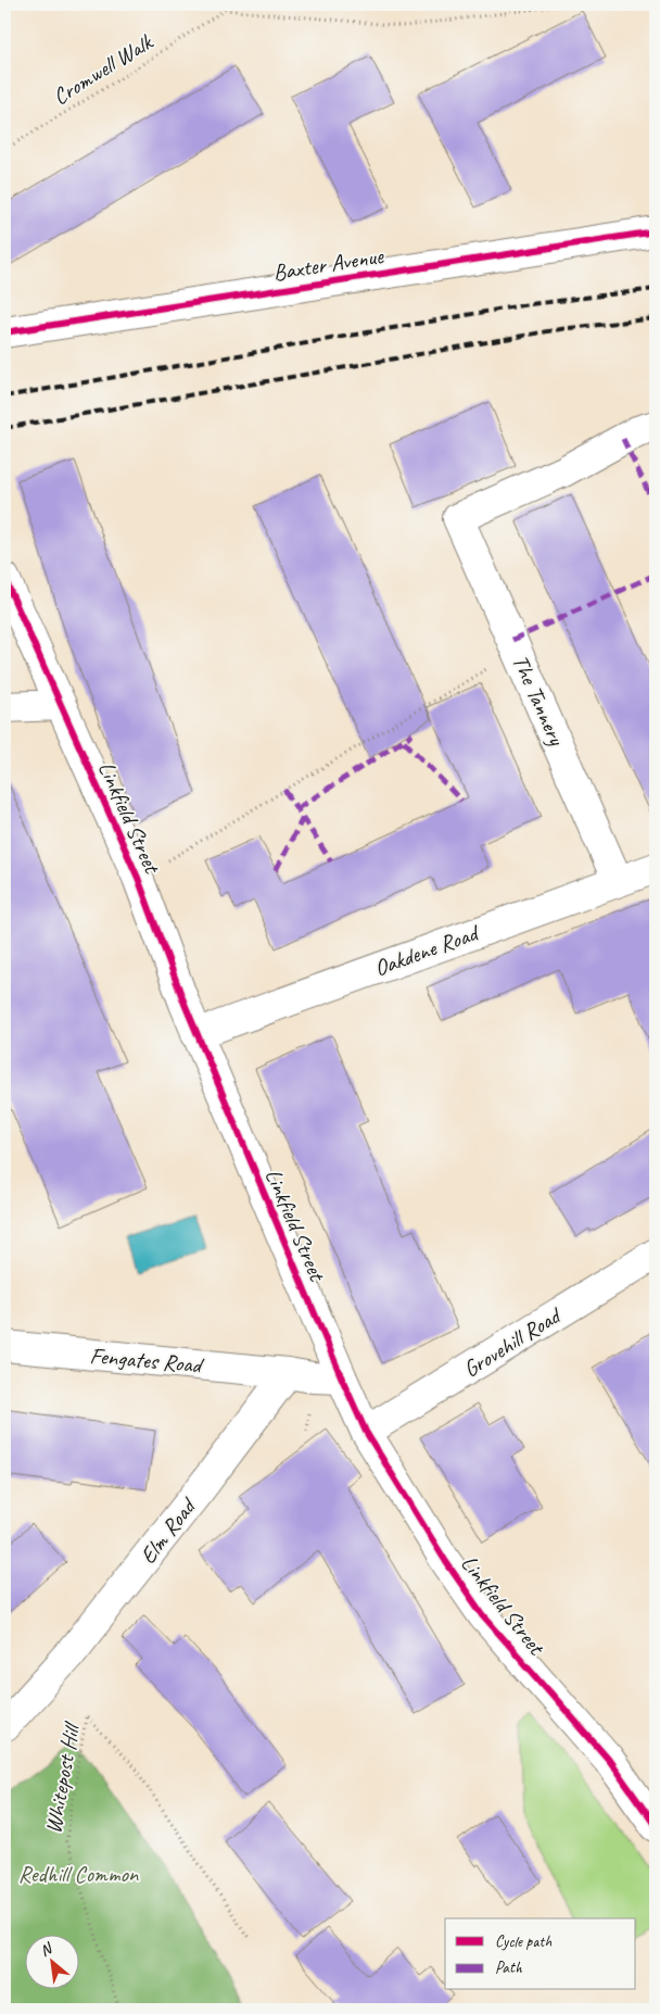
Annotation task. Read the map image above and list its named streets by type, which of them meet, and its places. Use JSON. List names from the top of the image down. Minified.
{"streets":{"street":["Baxter Avenue","The Tannery","Linkfield Street","Oakdene Road","Grovehill Road","Fengates Road","Elm Road"],"path":["Cromwell Walk","Whitepost Hill"]},"crossings":[["The Tannery","Oakdene Road"],["Linkfield Street","Oakdene Road"],["Linkfield Street","Grovehill Road"],["Fengates Road","Elm Road"]],"parks":["Redhill Common"],"legend":["Cycle path","Path"],"north":"top left"}
